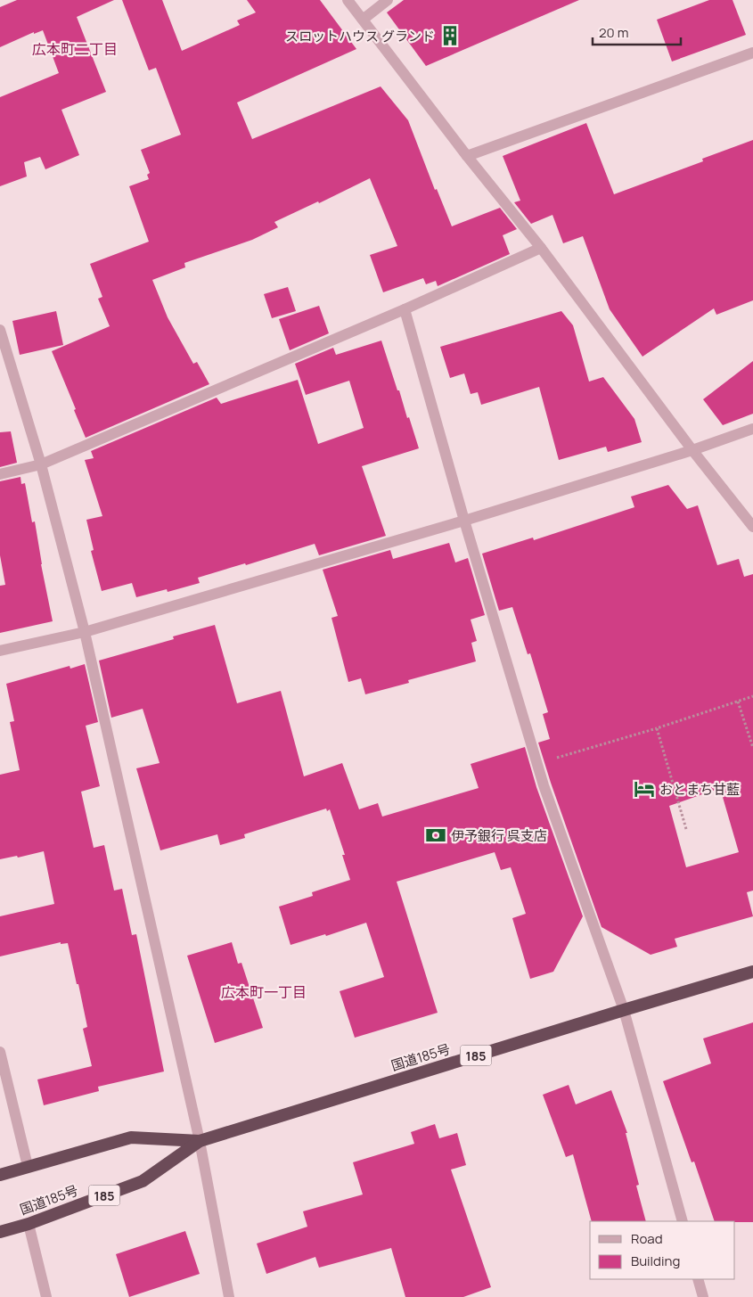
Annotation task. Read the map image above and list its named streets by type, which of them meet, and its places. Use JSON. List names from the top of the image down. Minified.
{"streets":{"highway":["185","国道185号"]},"districts":["広本町二丁目","広本町一丁目"],"places":{"building":["スロットハウス グランド"],"hotel":["おとまち甘藍"],"bank":["伊予銀行 呉支店"]},"legend":["Road","Building"],"scale_bar":"20 m"}
